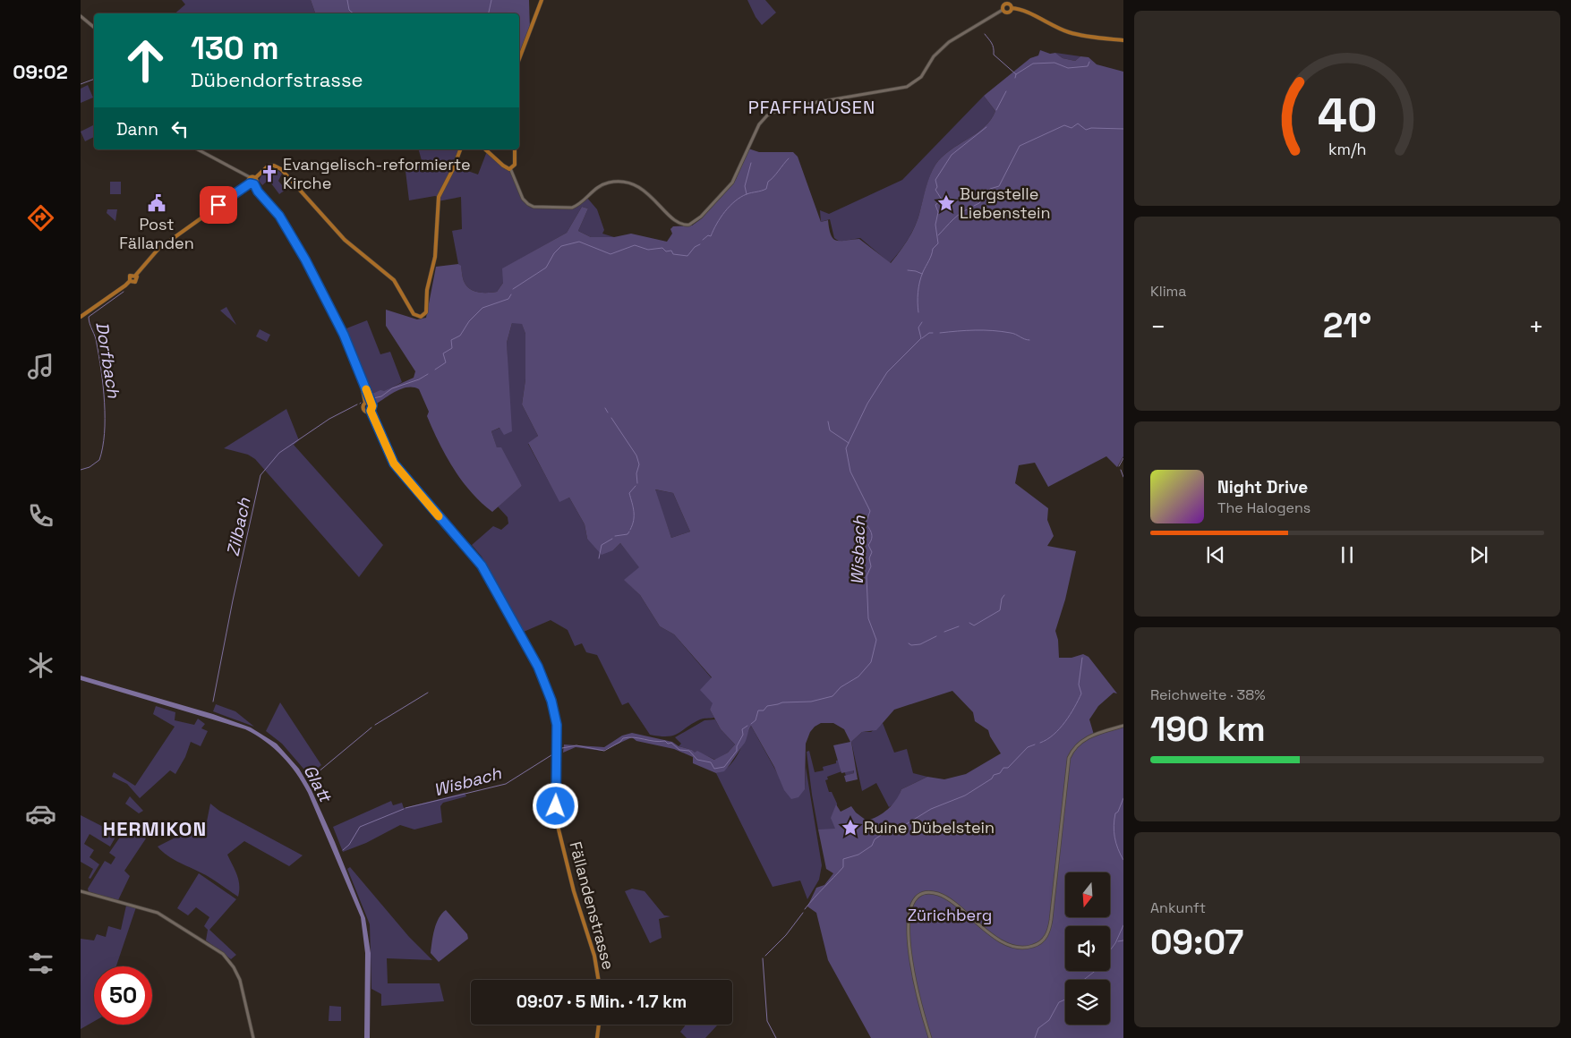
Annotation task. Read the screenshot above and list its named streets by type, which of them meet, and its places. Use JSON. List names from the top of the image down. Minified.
{"streets":{"main road":["Fällandenstrasse"]},"districts":["PFAFFHAUSEN","HERMIKON"],"water":["Dorfbach","Zilbach","Wisbach","Glatt"],"parks":["Zürichberg"],"places":{"church":["Evangelisch-reformierte Kirche"],"public building":["Post Fällanden"],"place":["Burgstelle Liebenstein","Ruine Dübelstein"]},"north":"bottom","page":{"tabs":"09:02","turn":["130 m","Dübendorfstrasse"],"then":"Dann","tile":["Klima",["Reichweite · 38%","190 km"],["Ankunft","09:07"]],"heat":["−","21°","+"],"song":["Night Drive","The Halogens"],"limit":"50","trip":"09:07 · 5 Min. · 1.7 km","gauge":["40","km/h"]}}
